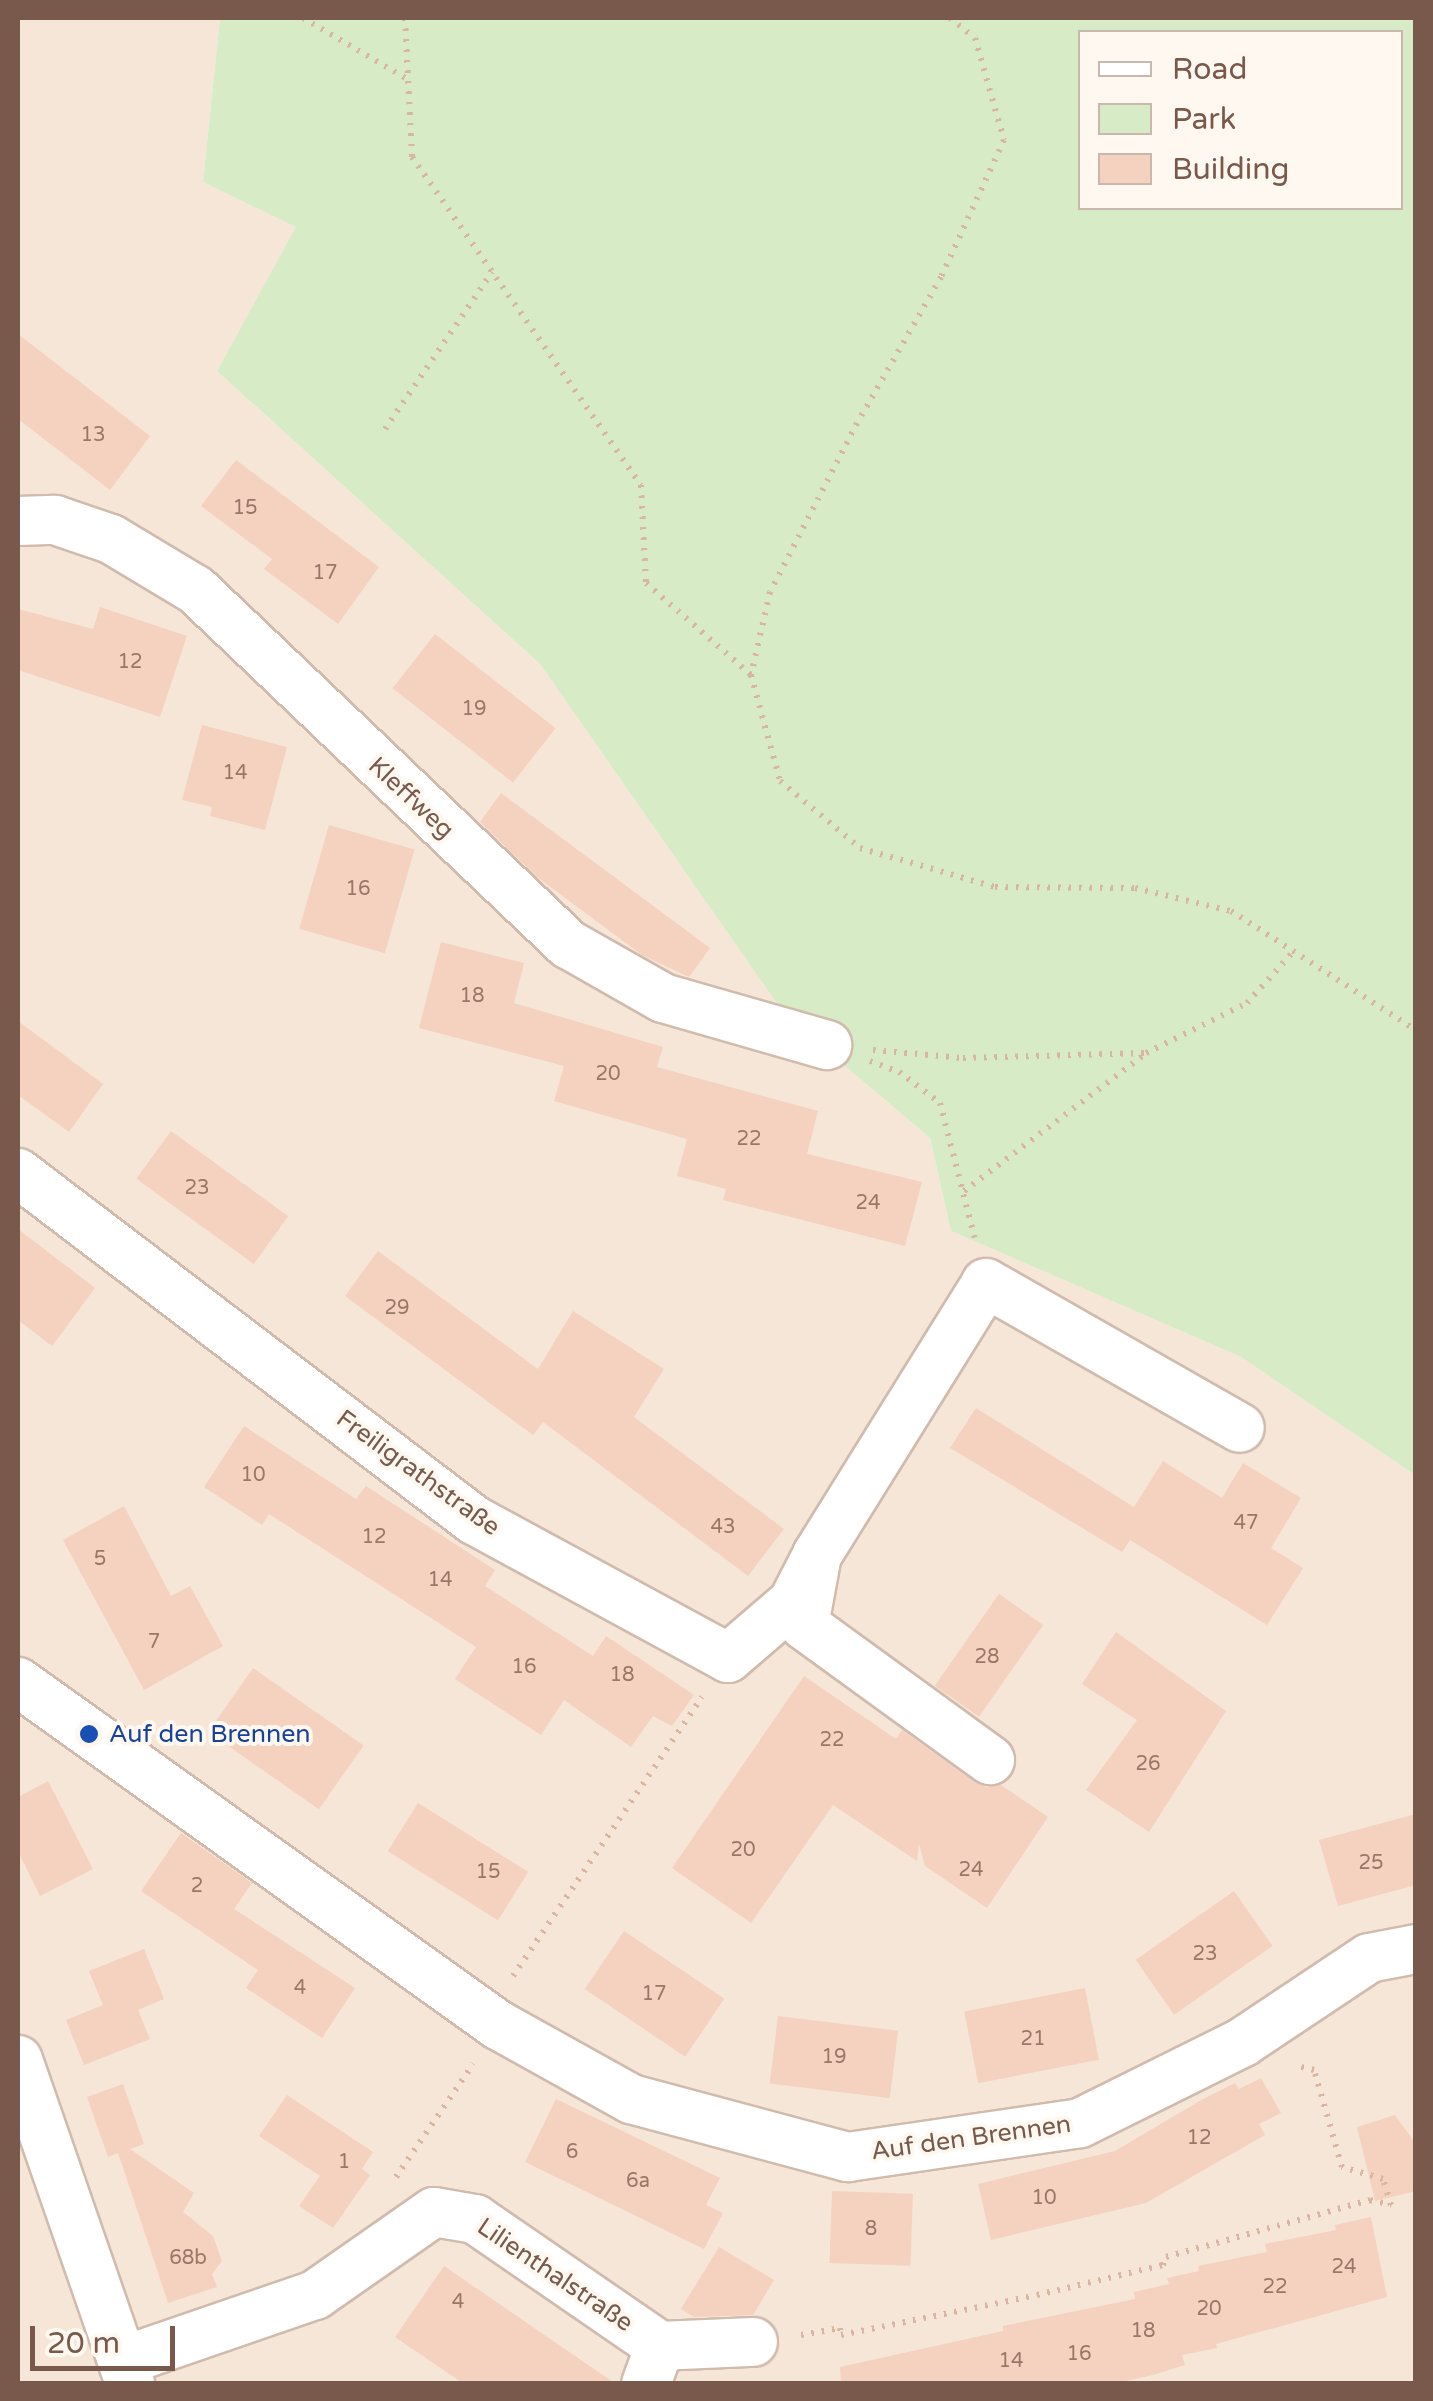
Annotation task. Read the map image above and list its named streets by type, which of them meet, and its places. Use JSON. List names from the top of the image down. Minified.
{"streets":{"street":["Kleffweg","Freiligrathstraße","Auf den Brennen","Lilienthalstraße"]},"places":["Auf den Brennen"],"house_numbers":["13","15","17","12","19","14","16","18","20","22","23","24","29","10","47","43","12","5","14","7","28","16","18","22","26","20","25","24","15","2","23","4","17","21","19","12","6","1","6a","10","8","68b","24","22","4","20","18","16","14"],"legend":["Road","Park","Building"],"scale_bar":"20 m"}
